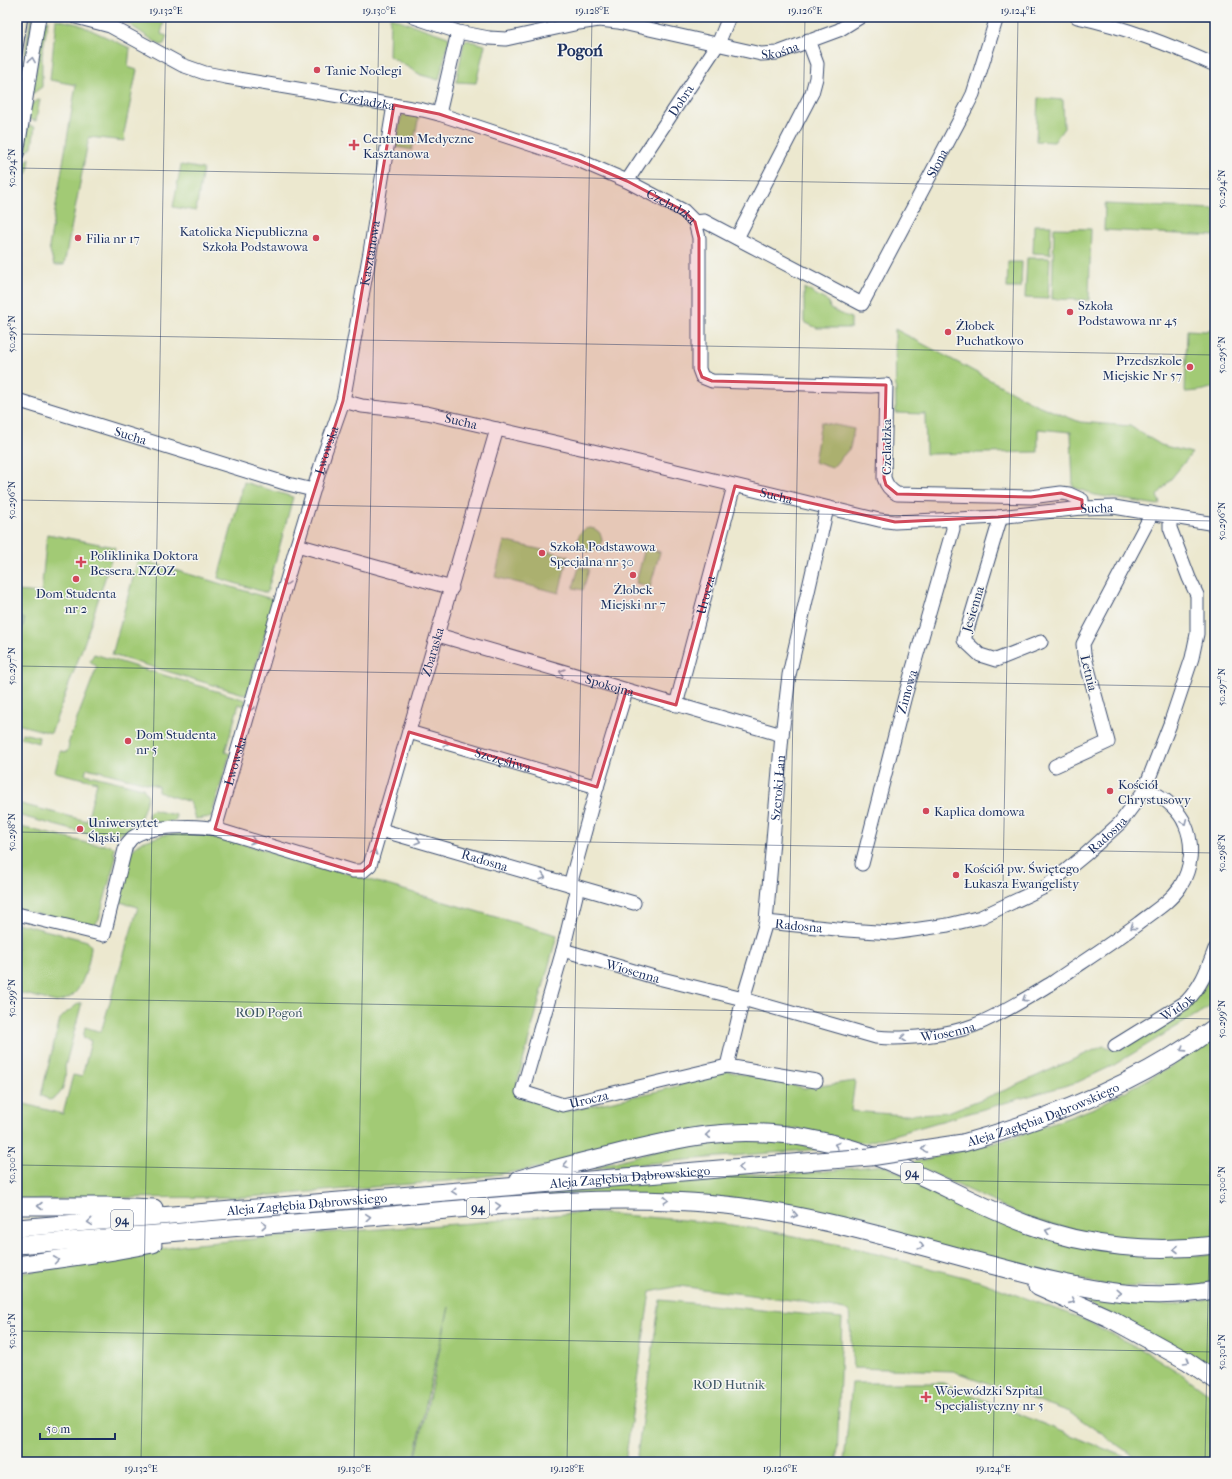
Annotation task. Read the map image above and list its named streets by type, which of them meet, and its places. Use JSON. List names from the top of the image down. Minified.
{"streets":{"main road":["Aleja Zagłębia Dąbrowskiego","94"],"street":["Skośna","Czeladzka","Dobra","Słona","Kasztanowa","Sucha","Lwowska","Urocza","Jesienna","Zbaraska","Letnia","Spokojna","Zimowa","Szczęśliwa","Szeroki Łan","Radosna","Wiosenna","Widok"]},"crossings":[["Skośna","Dobra"],["Czeladzka","Dobra"],["Czeladzka","Kasztanowa"],["Czeladzka","Sucha"],["Kasztanowa","Sucha"],["Kasztanowa","Lwowska"],["Sucha","Lwowska"],["Sucha","Urocza"],["Sucha","Jesienna"],["Sucha","Zbaraska"],["Sucha","Letnia"],["Sucha","Zimowa"],["Sucha","Szeroki Łan"],["Sucha","Radosna"],["Lwowska","Zbaraska"],["Urocza","Spokojna"],["Urocza","Szczęśliwa"],["Urocza","Szeroki Łan"],["Urocza","Radosna"],["Urocza","Wiosenna"],["Zbaraska","Spokojna"],["Zbaraska","Szczęśliwa"],["Zbaraska","Radosna"],["Spokojna","Szeroki Łan"],["Szeroki Łan","Radosna"],["Szeroki Łan","Wiosenna"],["Radosna","Wiosenna"],["Aleja Zagłębia Dąbrowskiego","94"]],"one_way":["Lwowska","Spokojna","Szczęśliwa"],"districts":["Pogoń"],"parks":["ROD Pogoń","ROD Hutnik"],"places":{"other":["Tanie Noclegi","Filia nr 17","Katolicka Niepubliczna Szkoła Podstawowa","Szkoła Podstawowa nr 45","Żłobek Puchatkowo","Przedszkole Miejskie Nr 57","Szkoła Podstawowa Specjalna nr 30","Żłobek Miejski nr 7","Dom Studenta nr 2","Dom Studenta nr 5","Kościół Chrystusowy","Kaplica domowa","Uniwersytet Śląski","Kościół pw. Świętego Łukasza Ewangelisty"],"health":["Centrum Medyczne Kasztanowa","Poliklinika Doktora Bessera. NZOZ","Wojewódzki Szpital Specjalistyczny nr 5"]},"scale_bar":"50 m","coordinates":["19.132°E","19.130°E","19.128°E","19.126°E","19.124°E","50.294°N","50.295°N","50.296°N","50.297°N","50.298°N","50.299°N","50.300°N","50.301°N"]}
